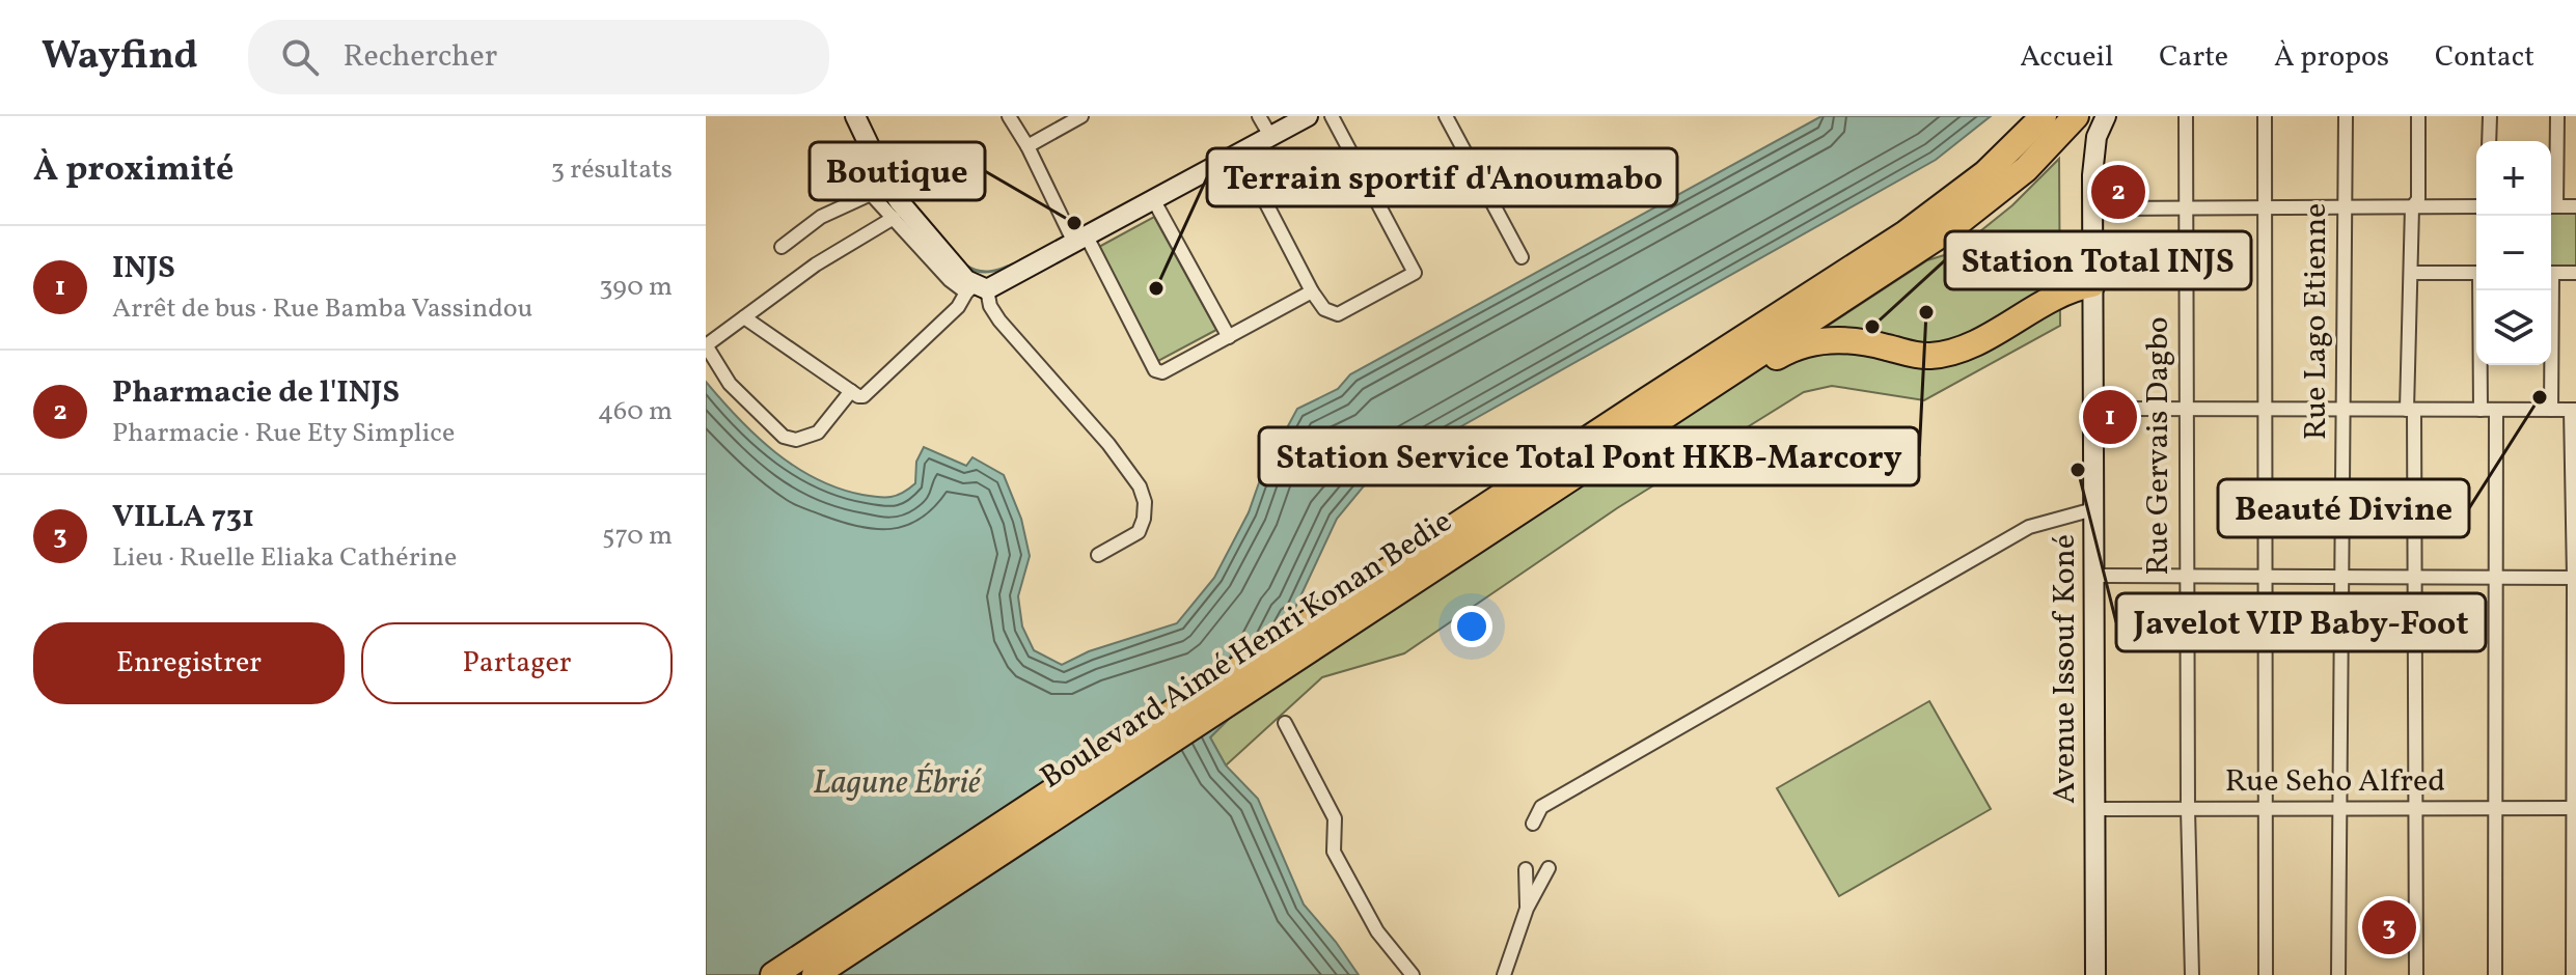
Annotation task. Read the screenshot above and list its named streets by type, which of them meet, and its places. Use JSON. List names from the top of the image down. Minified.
{"streets":{"highway":["Boulevard Aimé Henri Konan Bedie"],"street":["Rue Lago Etienne","Rue Gervais Dagbo","Avenue Issouf Koné","Rue Seho Alfred"]},"crossings":[["Rue Lago Etienne","Rue Seho Alfred"],["Rue Gervais Dagbo","Rue Seho Alfred"],["Avenue Issouf Koné","Rue Seho Alfred"]],"water":["Lagune Ébrié"],"places":["Boutique","Terrain sportif d'Anoumabo","Station Service Total Pont HKB-Marcory","Station Total INJS","Beauté Divine","Javelot VIP Baby-Foot"],"page":{"header":"Wayfind","search":"Rechercher","nav":["Accueil","Carte","À propos","Contact"],"heading":["À proximité","3 résultats"],"map_buttons":["+","−"],"pins":["2","1","3"],"list":[{"mark":"1","name":"INJS","note":"Arrêt de bus · Rue Bamba Vassindou","value":"390 m"},{"mark":"2","name":"Pharmacie de l'INJS","note":"Pharmacie · Rue Ety Simplice","value":"460 m"},{"mark":"3","name":"VILLA 731","note":"Lieu · Ruelle Eliaka Cathérine","value":"570 m"}],"buttons":["Enregistrer","Partager"]}}
